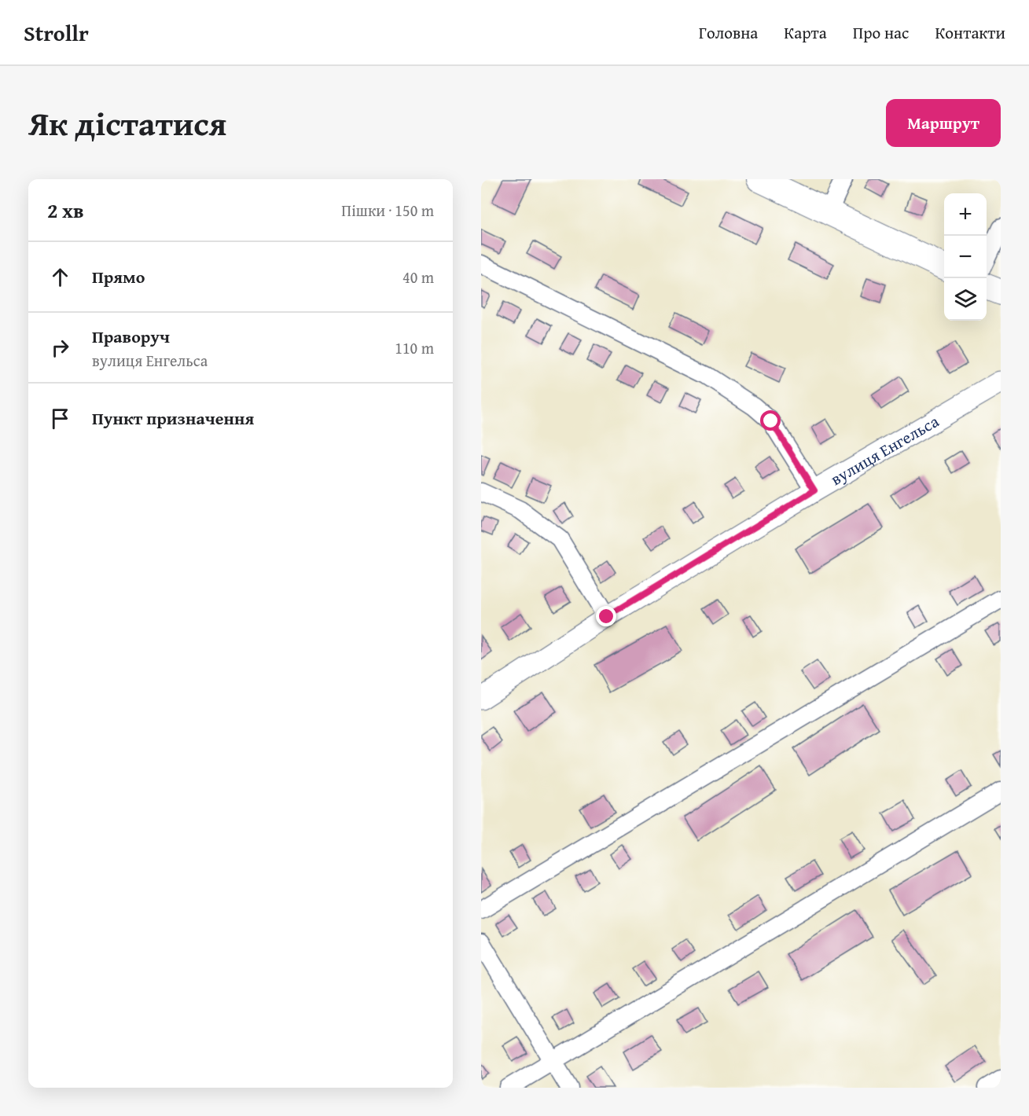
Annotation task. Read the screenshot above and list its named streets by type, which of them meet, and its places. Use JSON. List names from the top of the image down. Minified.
{"streets":{"street":["вулиця Енгельса"]},"page":{"header":"Strollr","nav":["Головна","Карта","Про нас","Контакти"],"title":"Як дістатися","buttons":"Маршрут","heading":["2 хв","Пішки · 150 m"],"map_buttons":["+","−"],"list":[["Прямо","40 m"],["Праворуч","вулиця Енгельса","110 m"],"Пункт призначення"]}}
